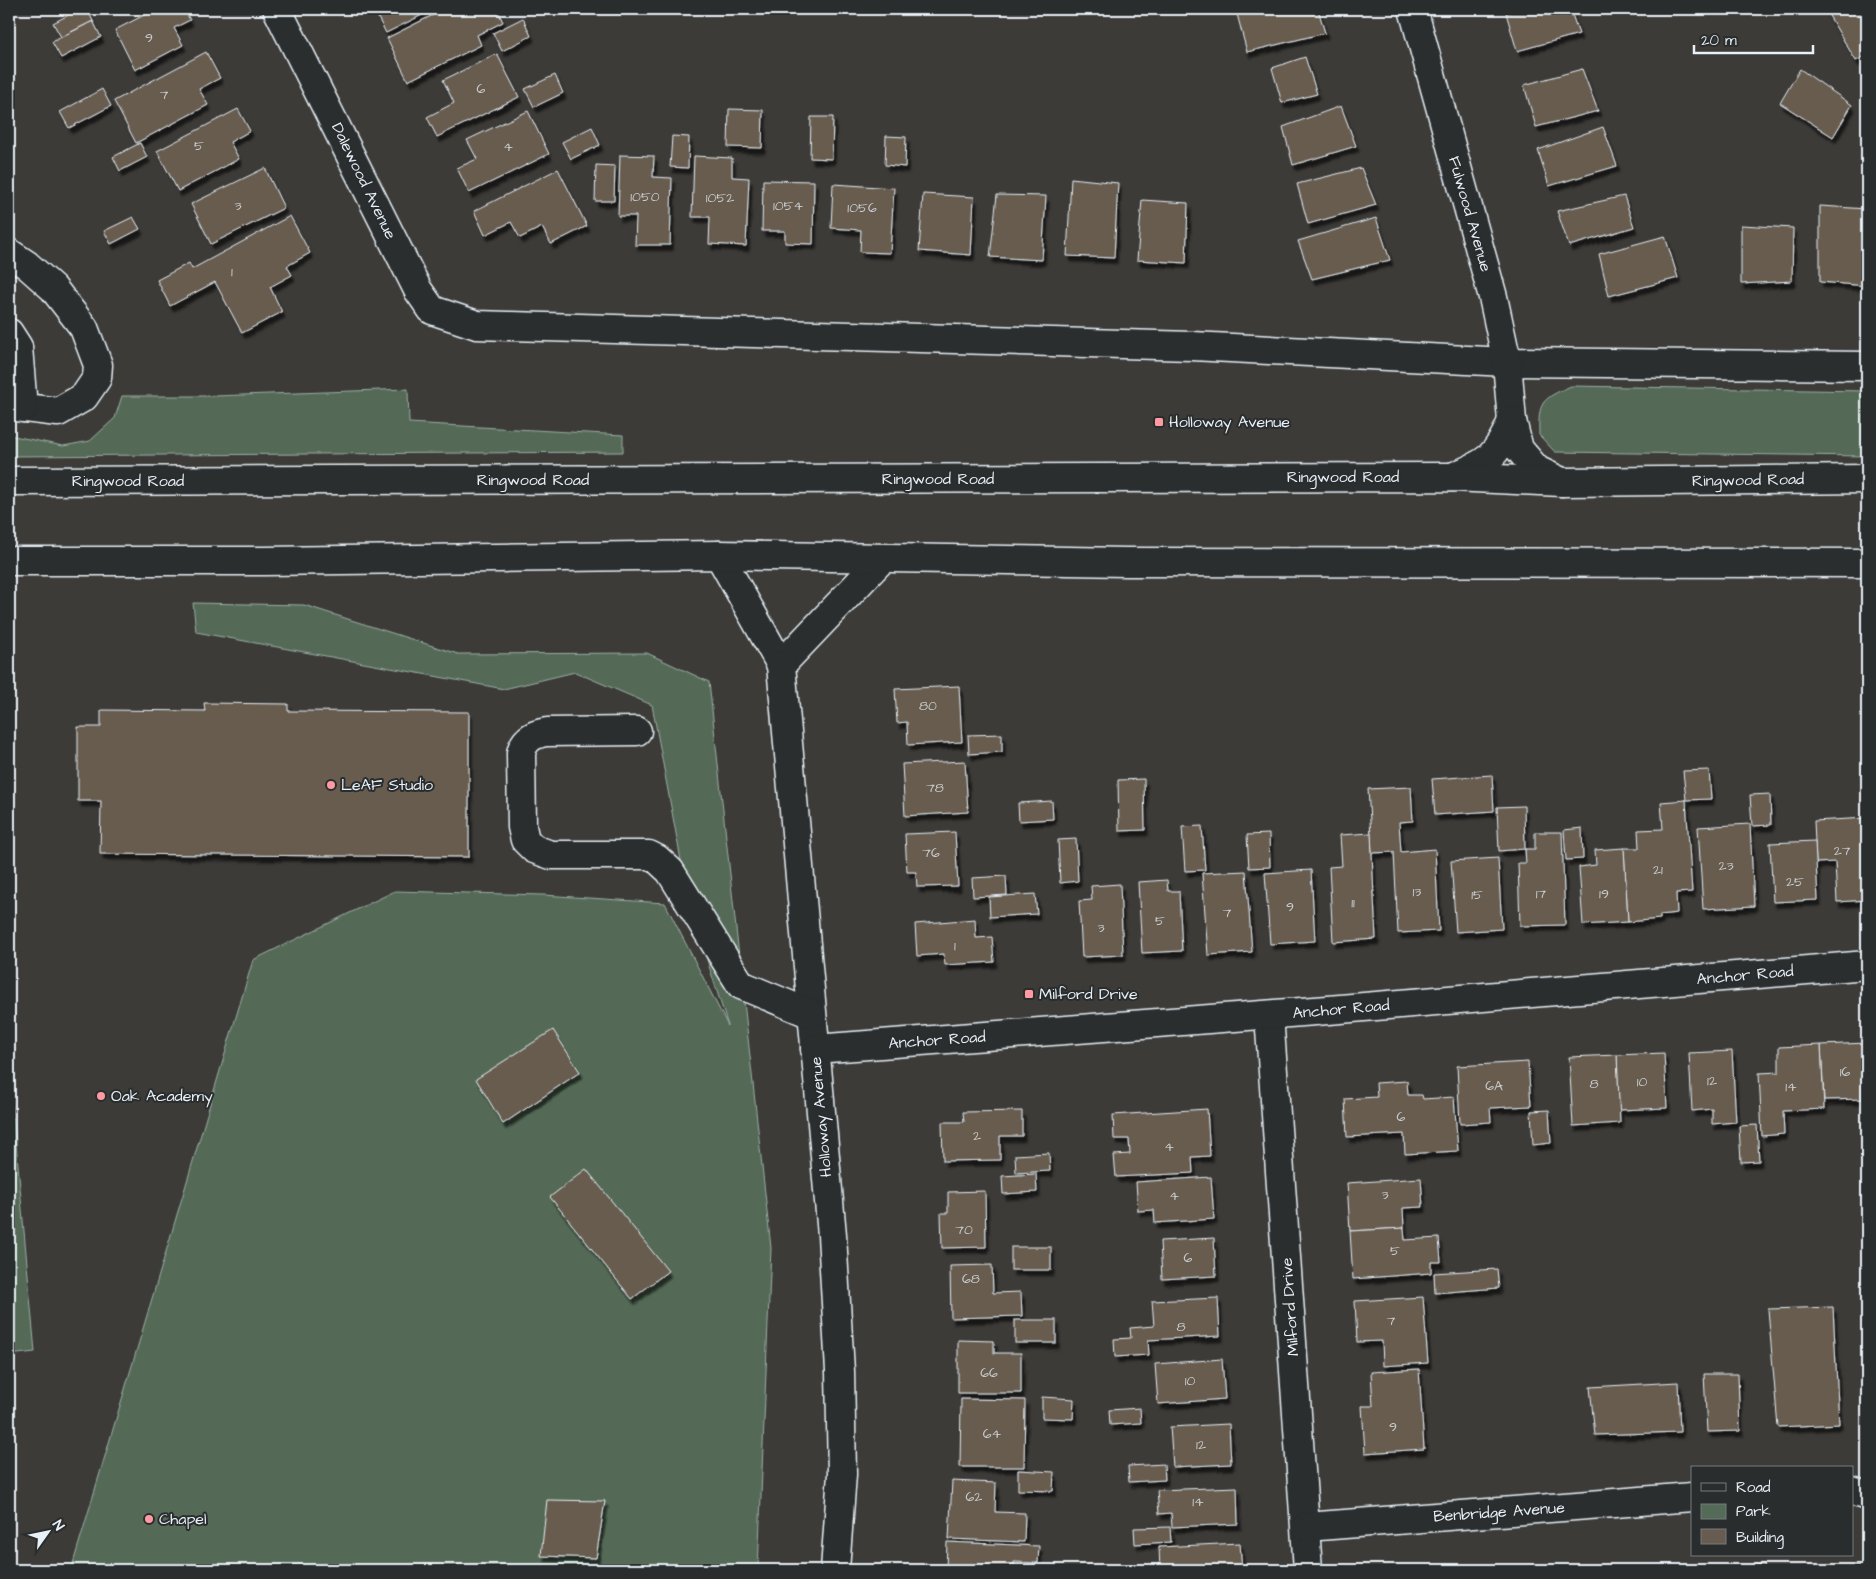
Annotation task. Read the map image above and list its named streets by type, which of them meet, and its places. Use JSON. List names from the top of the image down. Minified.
{"streets":{"main road":["Dalewood Avenue","Fulwood Avenue","Ringwood Road","Anchor Road","Holloway Avenue","Milford Drive","Benbridge Avenue"]},"crossings":[["Dalewood Avenue","Fulwood Avenue"],["Fulwood Avenue","Ringwood Road"],["Anchor Road","Holloway Avenue"],["Anchor Road","Milford Drive"],["Milford Drive","Benbridge Avenue"]],"places":{"transit":["Holloway Avenue","Milford Drive"],"other":["LeAF Studio","Oak Academy","Chapel"]},"house_numbers":["9","6","7","5","4","1050","1052","3","1054","1056","1","80","78","27","76","23","21","25","13","17","19","15","11","9","7","5","3","1","16","12","10","8","6A","14","6","2","4","3","4","70","5","6","68","7","8","66","10","9","64","12","62","14"],"legend":["Road","Park","Building"],"scale_bar":"20 m","north":"top right"}
